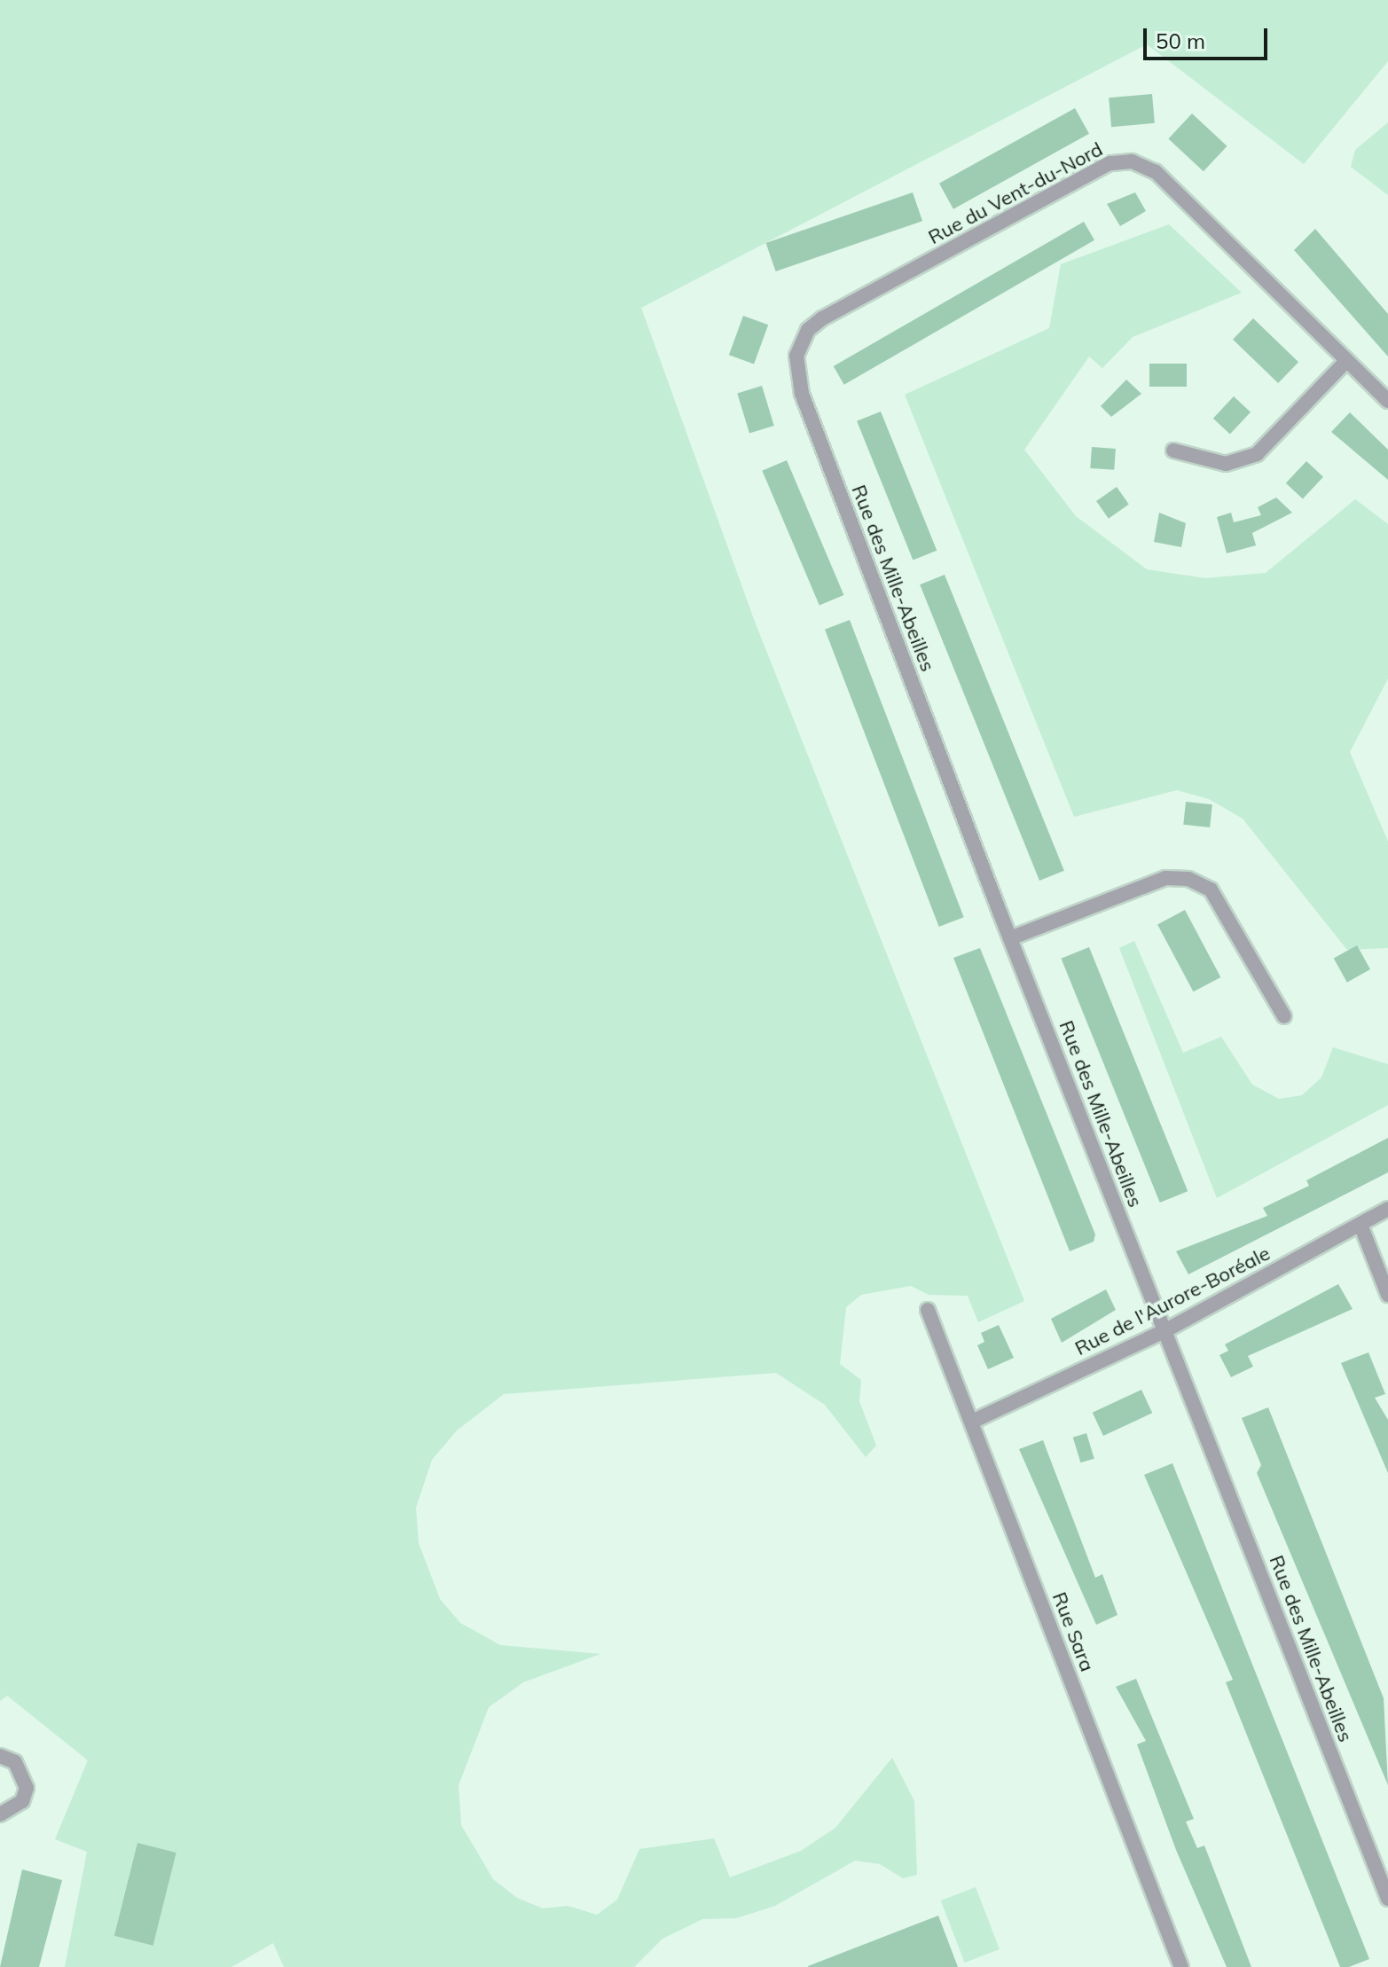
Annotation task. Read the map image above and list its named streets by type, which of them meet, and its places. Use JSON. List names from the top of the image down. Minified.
{"streets":{"street":["Rue du Vent-du-Nord","Rue des Mille-Abeilles","Rue de l'Aurore-Boréale","Rue Sara"]},"crossings":[["Rue du Vent-du-Nord","Rue des Mille-Abeilles"],["Rue des Mille-Abeilles","Rue de l'Aurore-Boréale"],["Rue de l'Aurore-Boréale","Rue Sara"]],"scale_bar":"50 m"}
